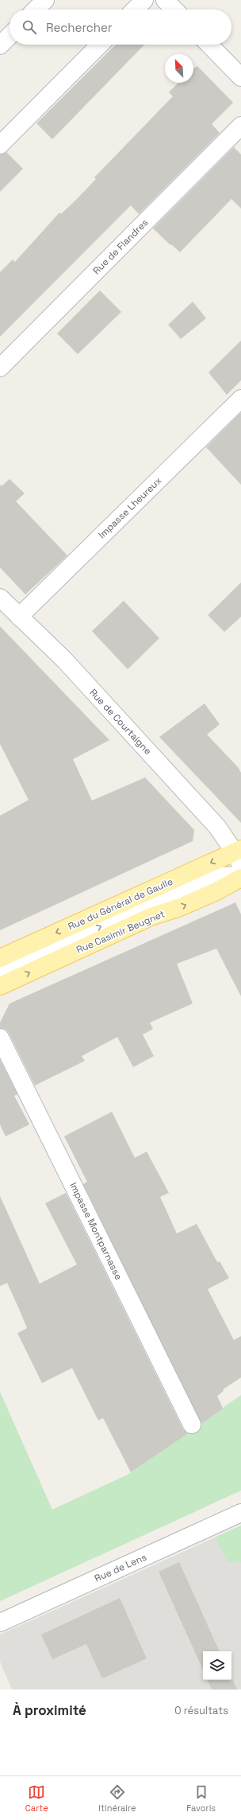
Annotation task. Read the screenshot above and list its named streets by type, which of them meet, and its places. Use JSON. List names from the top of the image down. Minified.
{"streets":{"main road":["Rue du Général de Gaulle","Rue Casimir Beugnet"],"street":["Rue de Flandres","Impasse Lheureux","Rue de Courtaigne","Impasse Montparnasse","Rue de Lens"]},"crossings":[["Impasse Lheureux","Rue de Courtaigne"],["Rue de Courtaigne","Rue du Général de Gaulle"]],"one_way":["Rue du Général de Gaulle","Rue Casimir Beugnet"],"north":"top left","page":{"search":"Rechercher","heading":["À proximité","0 résultats"],"nav":["Carte","Itinéraire","Favoris"]}}
